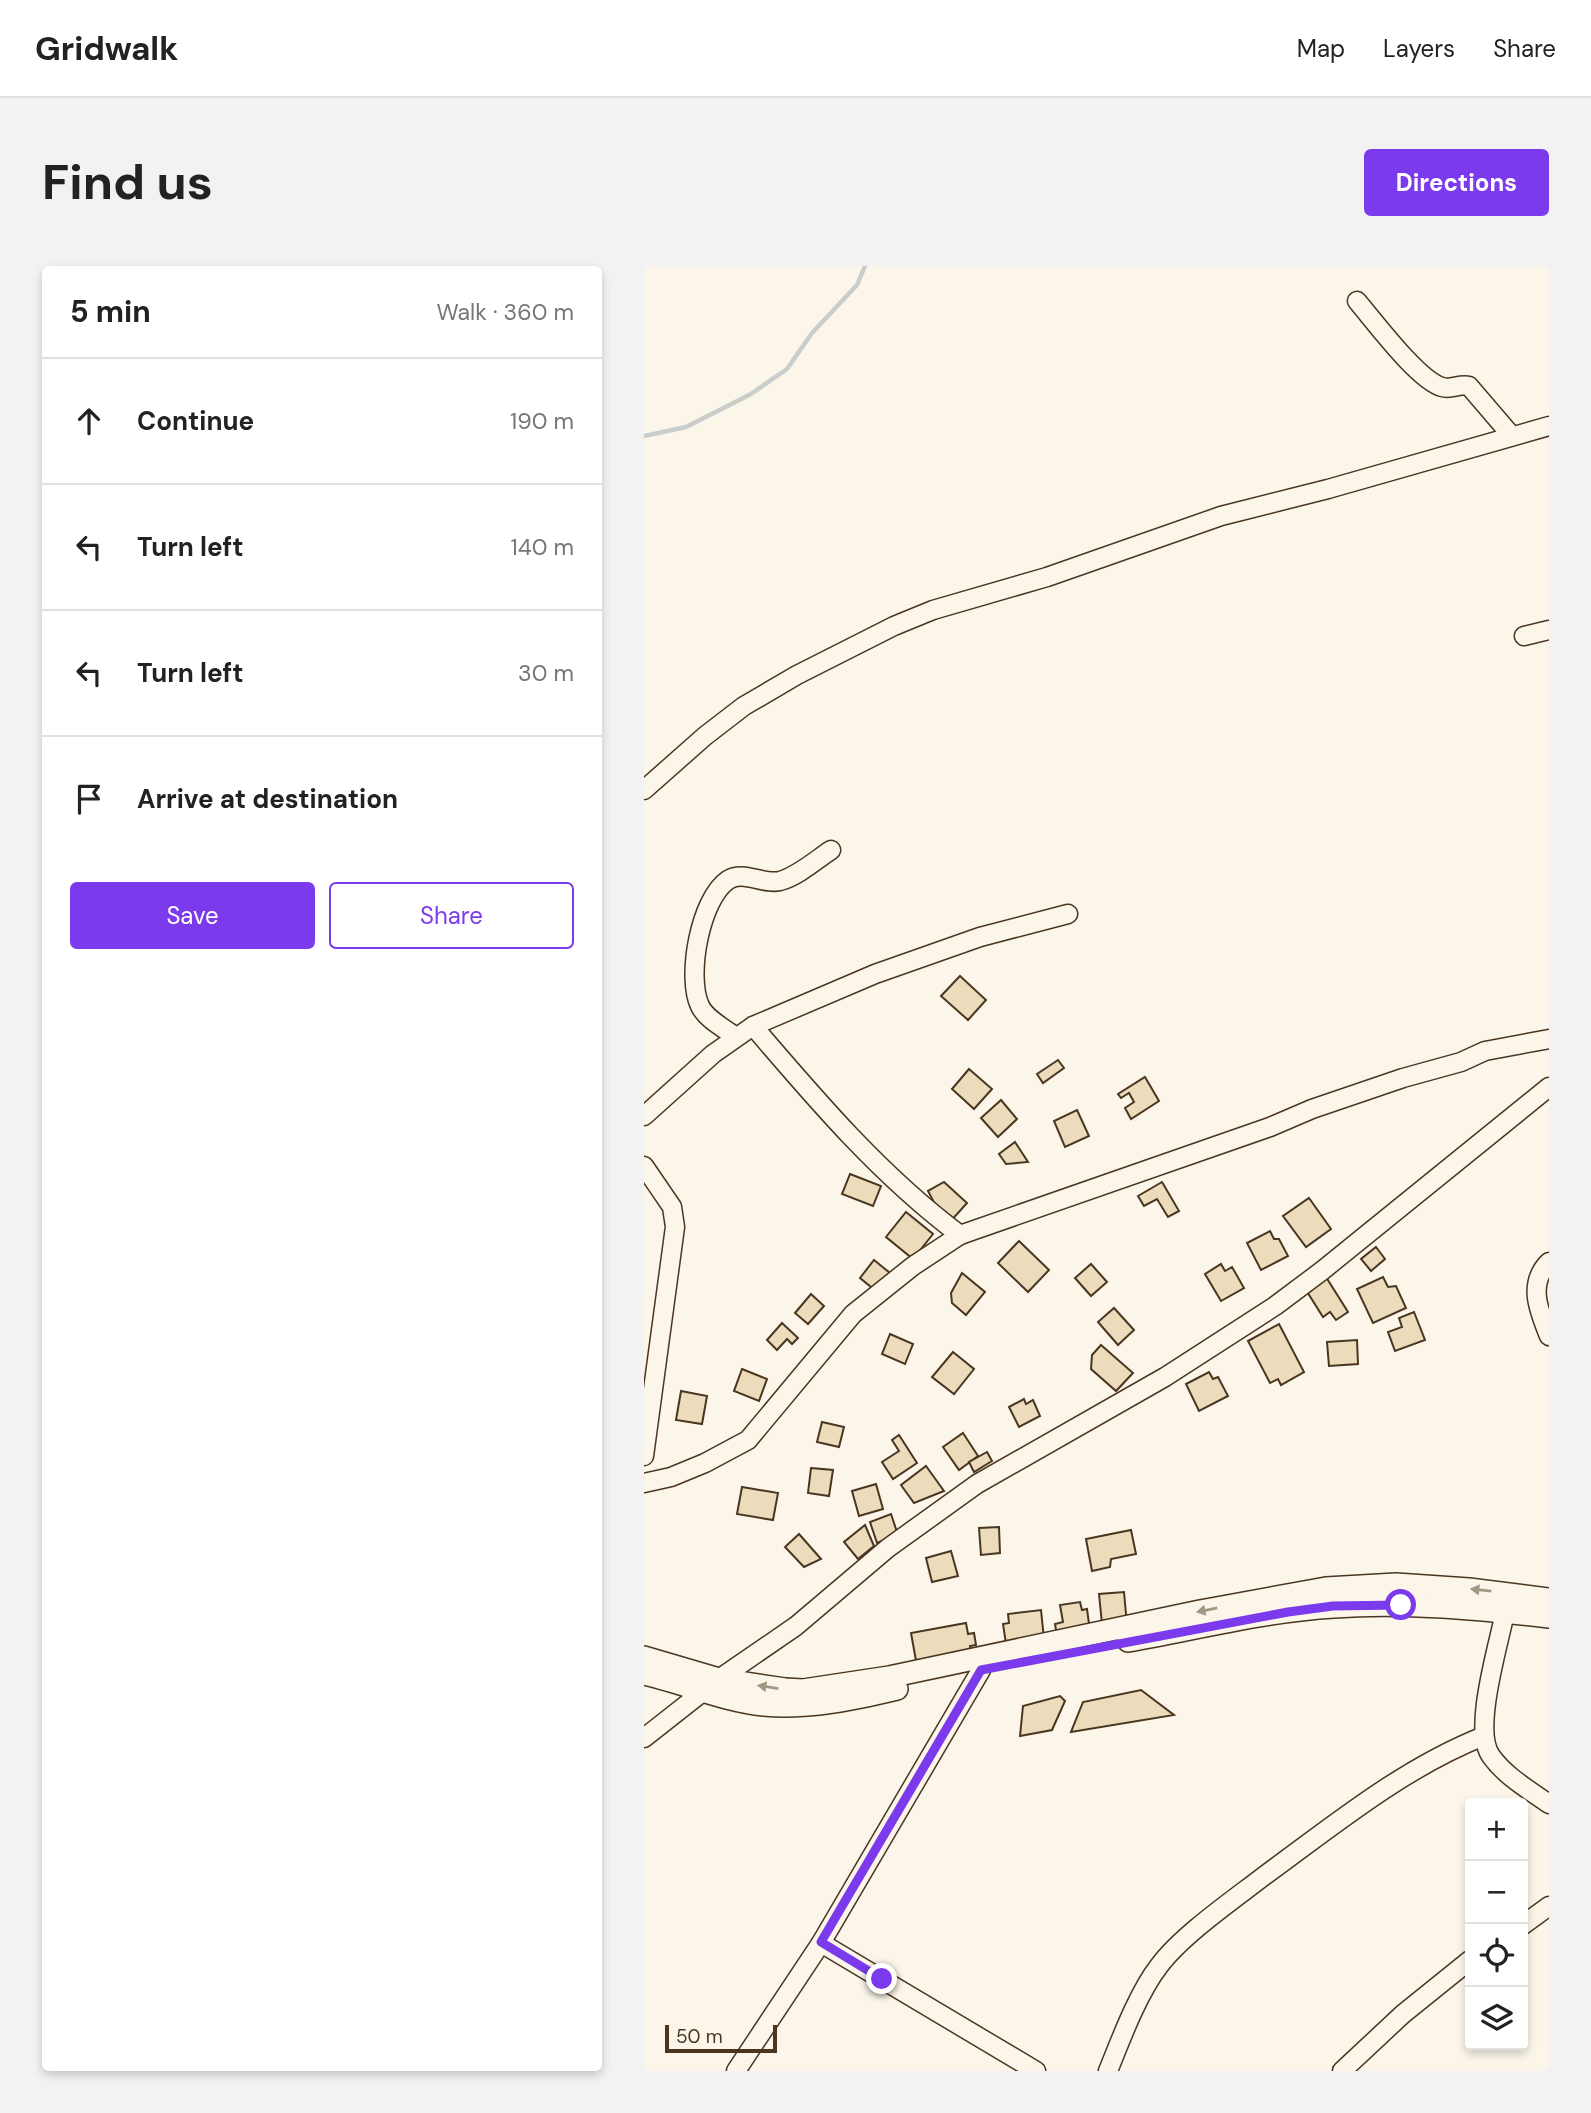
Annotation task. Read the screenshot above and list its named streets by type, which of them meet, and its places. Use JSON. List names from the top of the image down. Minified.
{"scale_bar":"50 m","page":{"header":"Gridwalk","nav":["Map","Layers","Share"],"buttons":["Directions",["Save","Share"]],"title":"Find us","heading":["5 min","Walk · 360 m"],"list":[["Continue","190 m"],["Turn left","140 m"],["Turn left","30 m"],"Arrive at destination"],"map_buttons":["+","−"],"scale":"50 m"}}
